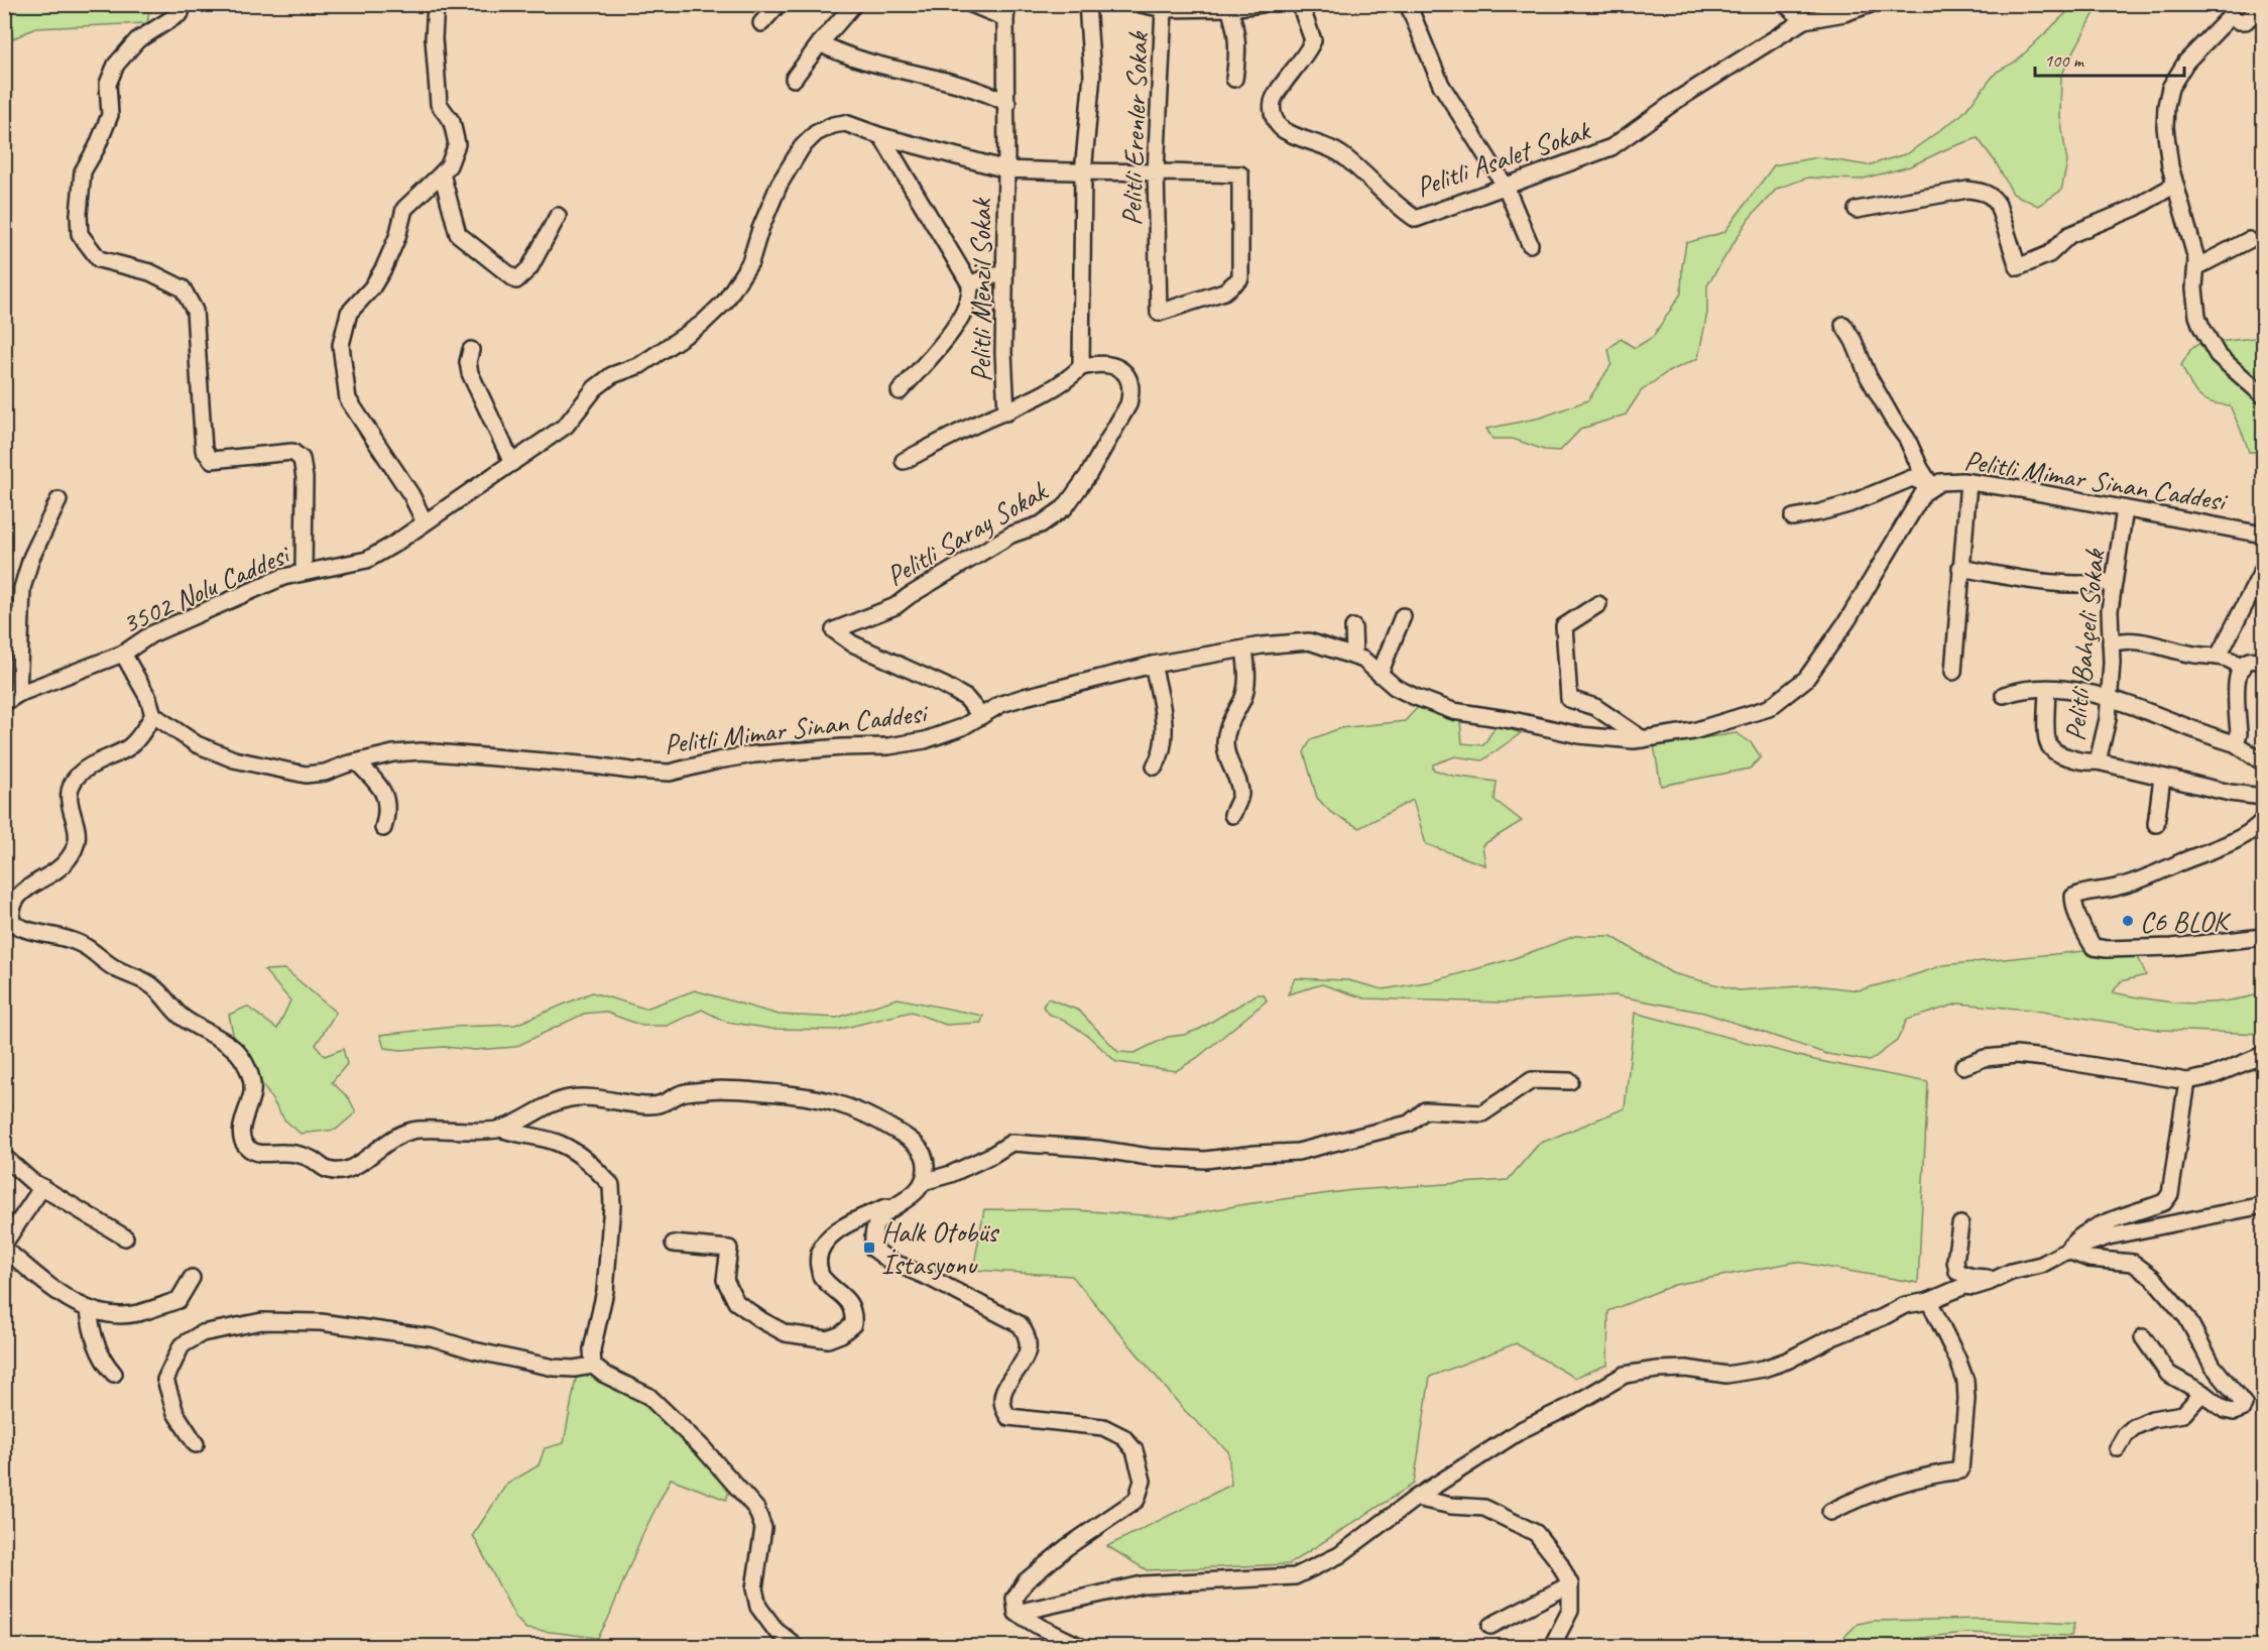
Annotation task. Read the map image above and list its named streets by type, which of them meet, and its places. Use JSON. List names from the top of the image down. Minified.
{"streets":{"street":["Pelitli Erenler Sokak","Pelitli Asalet Sokak","Pelitli Menzil Sokak","Pelitli Mimar Sinan Caddesi","Pelitli Saray Sokak","3502 Nolu Caddesi","Pelitli Bahçeli Sokak"]},"crossings":[["Pelitli Erenler Sokak","3502 Nolu Caddesi"],["Pelitli Menzil Sokak","3502 Nolu Caddesi"],["Pelitli Mimar Sinan Caddesi","Pelitli Saray Sokak"],["Pelitli Mimar Sinan Caddesi","Pelitli Bahçeli Sokak"]],"places":{"other":["C6 BLOK"],"transit":["Halk Otobüs İstasyonu"]},"scale_bar":"100 m"}
